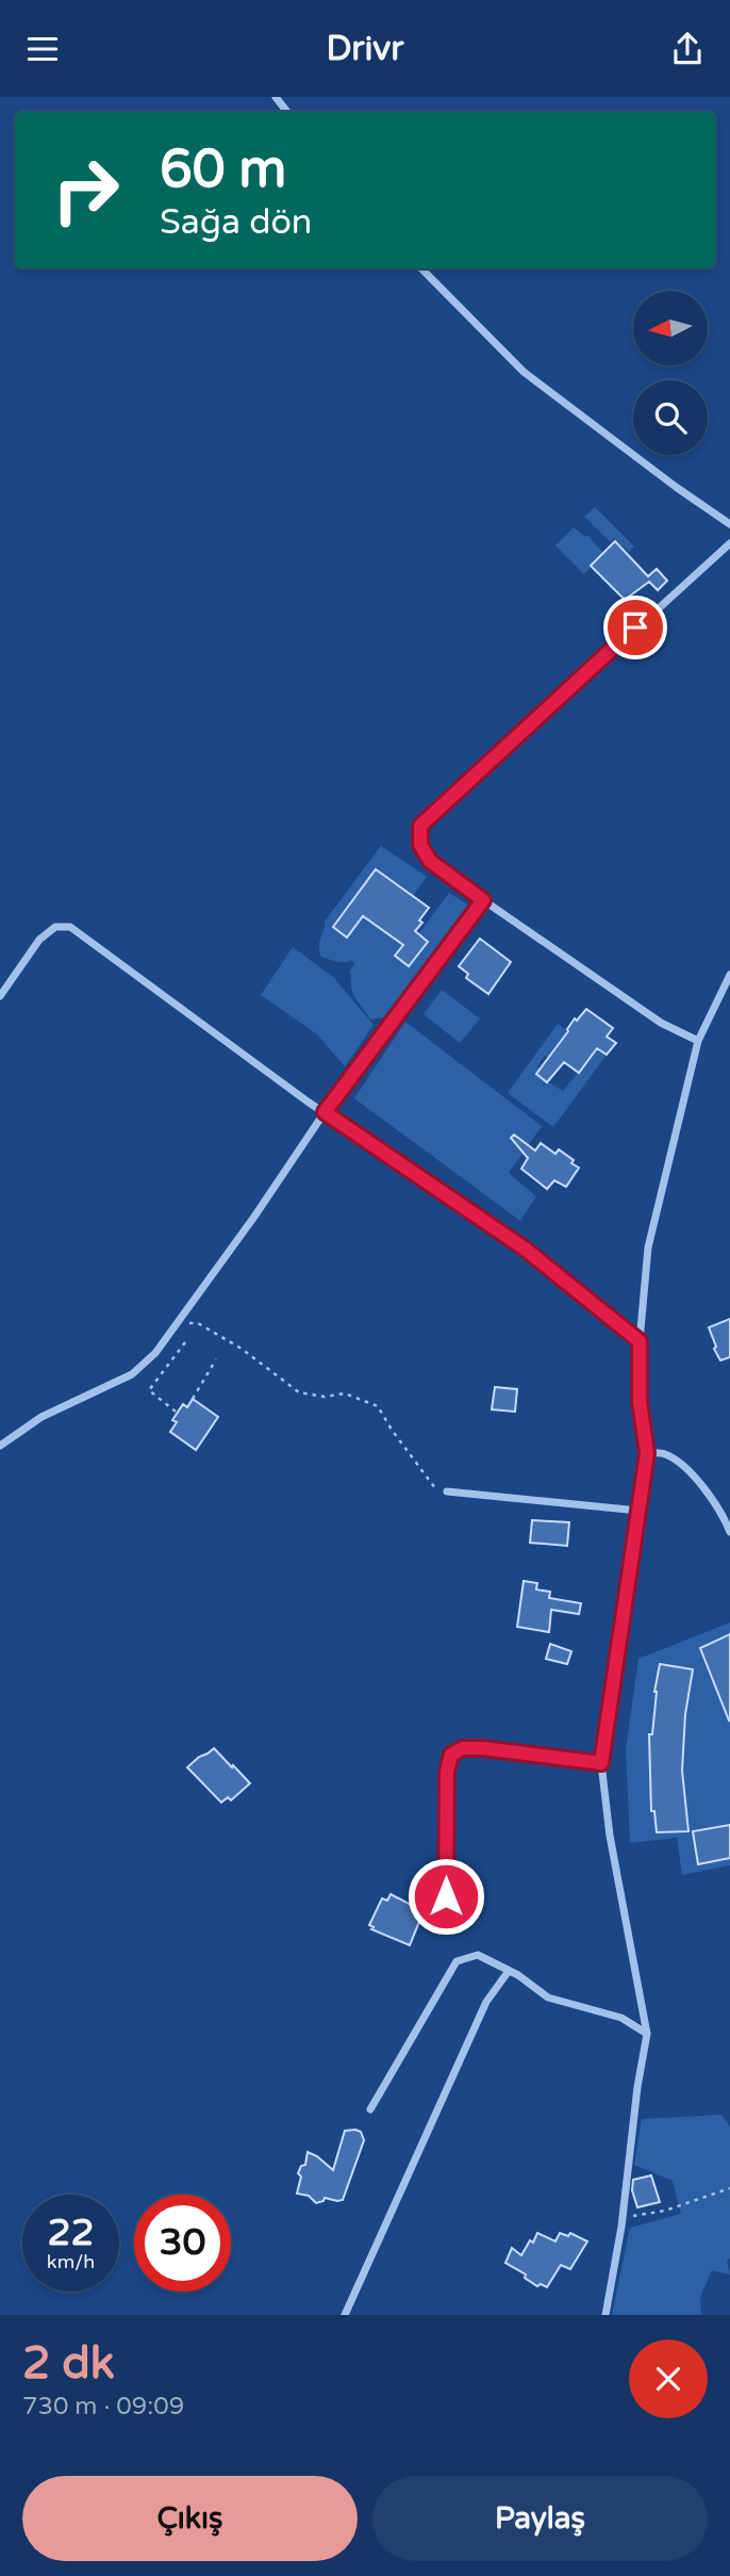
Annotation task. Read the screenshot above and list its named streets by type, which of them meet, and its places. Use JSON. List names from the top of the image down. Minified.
{"north":"left","page":{"header":"Drivr","turn":["60 m","Sağa dön"],"speed":"22 km/h","limit":"30","heading":["2 dk","730 m · 09:09"],"buttons":["Çıkış","Paylaş"]}}
